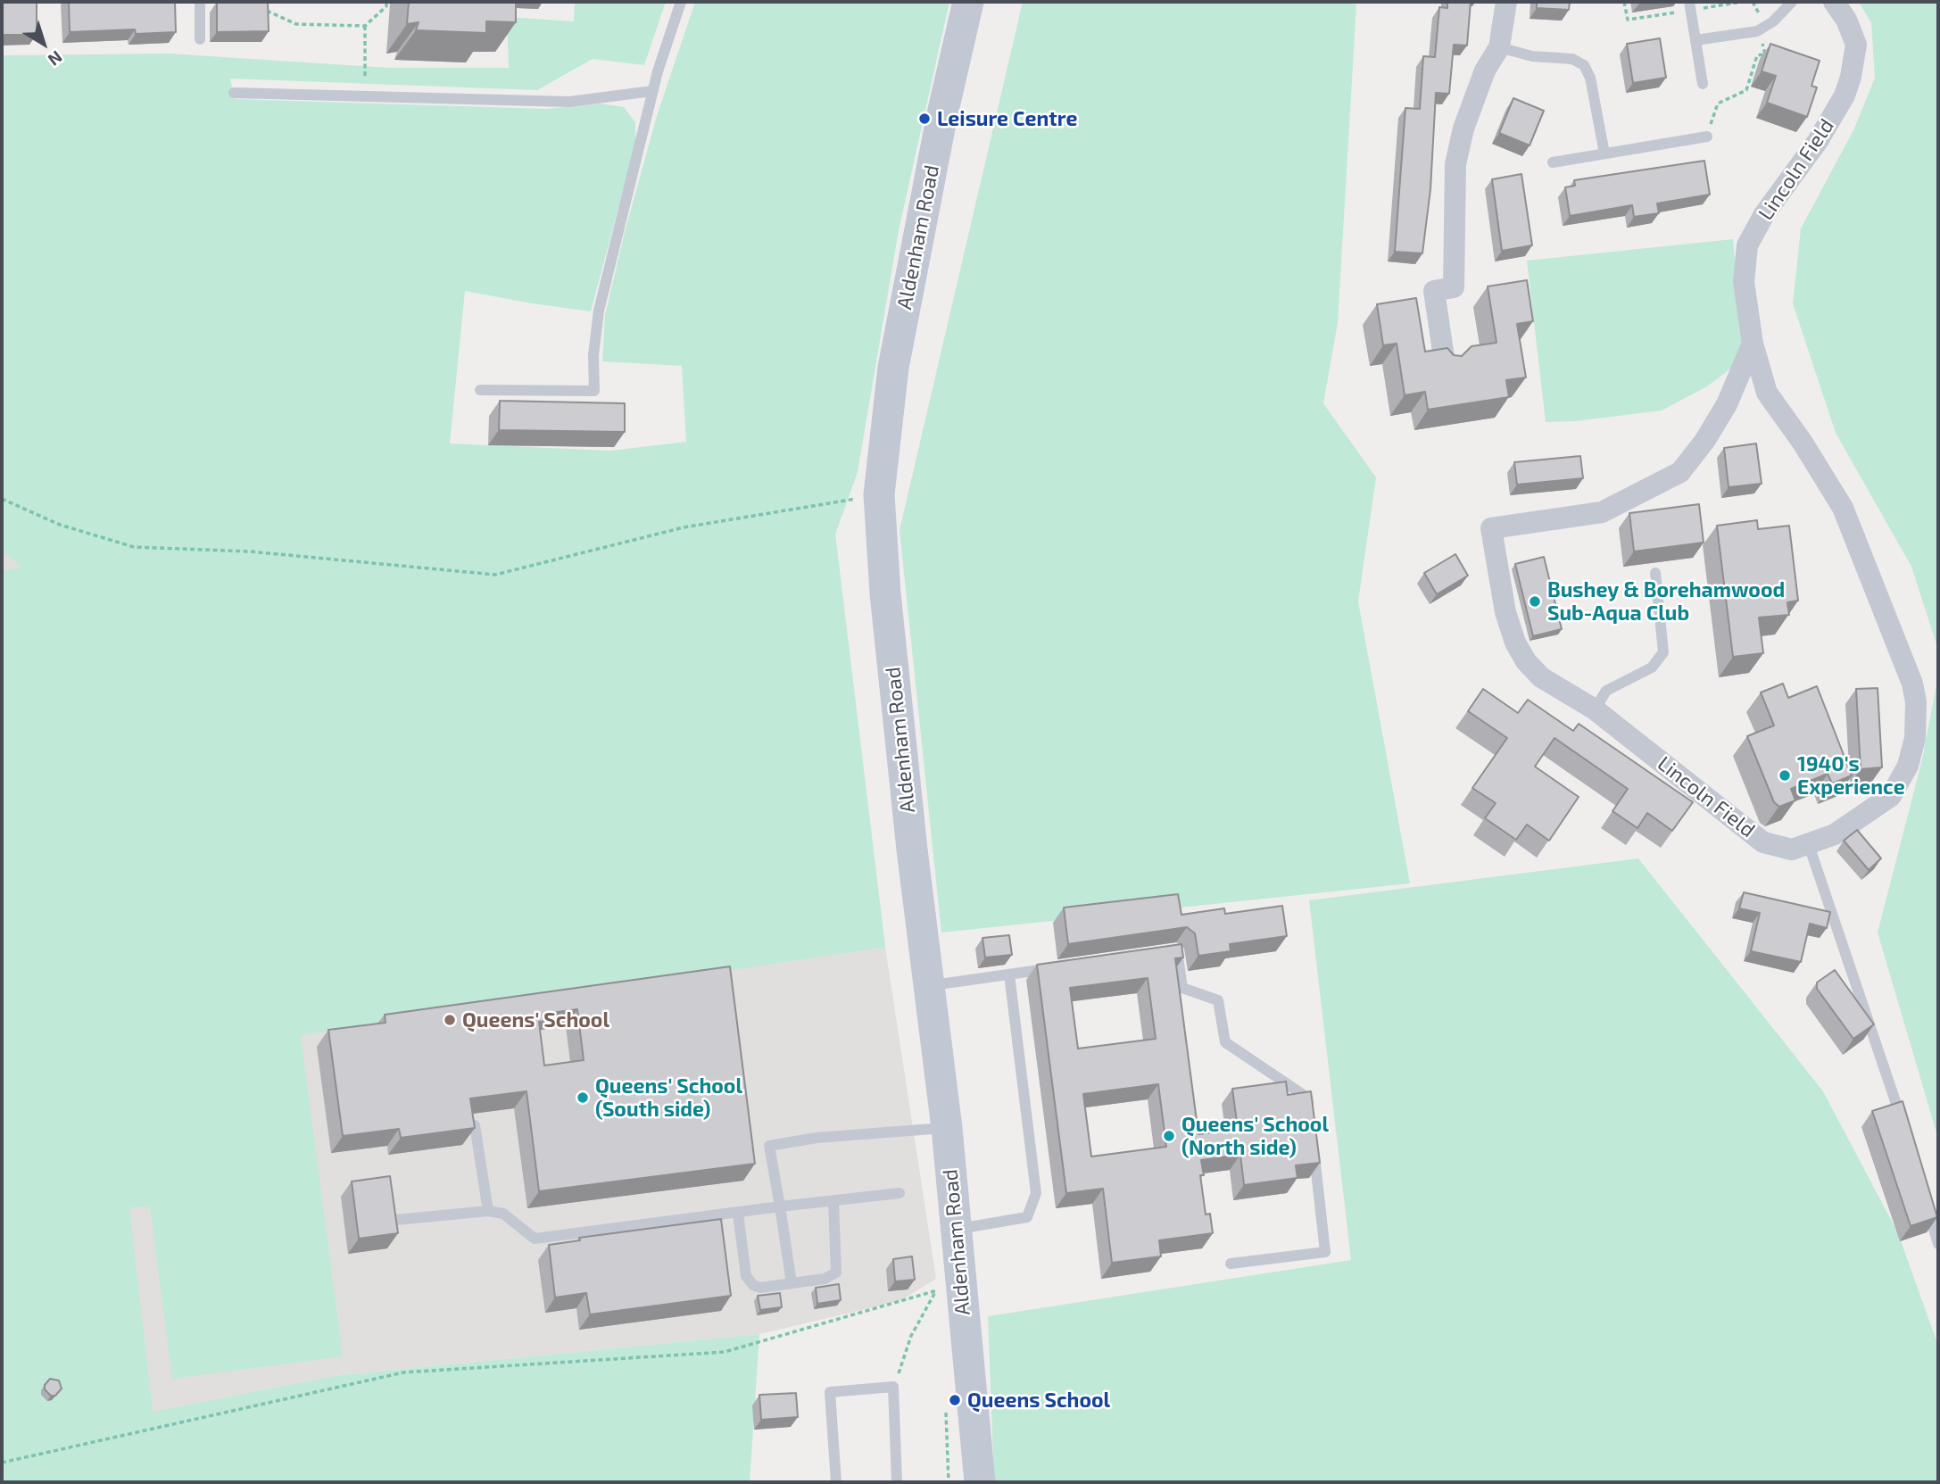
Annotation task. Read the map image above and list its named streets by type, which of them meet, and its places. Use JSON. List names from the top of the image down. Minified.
{"streets":{"main road":["Aldenham Road"],"street":["Lincoln Field"]},"places":["Leisure Centre","Bushey & Borehamwood Sub-Aqua Club","1940's Experience","Queens' School","Queens' School (South side)","Queens' School (North side)","Queens School"],"north":"bottom right"}
